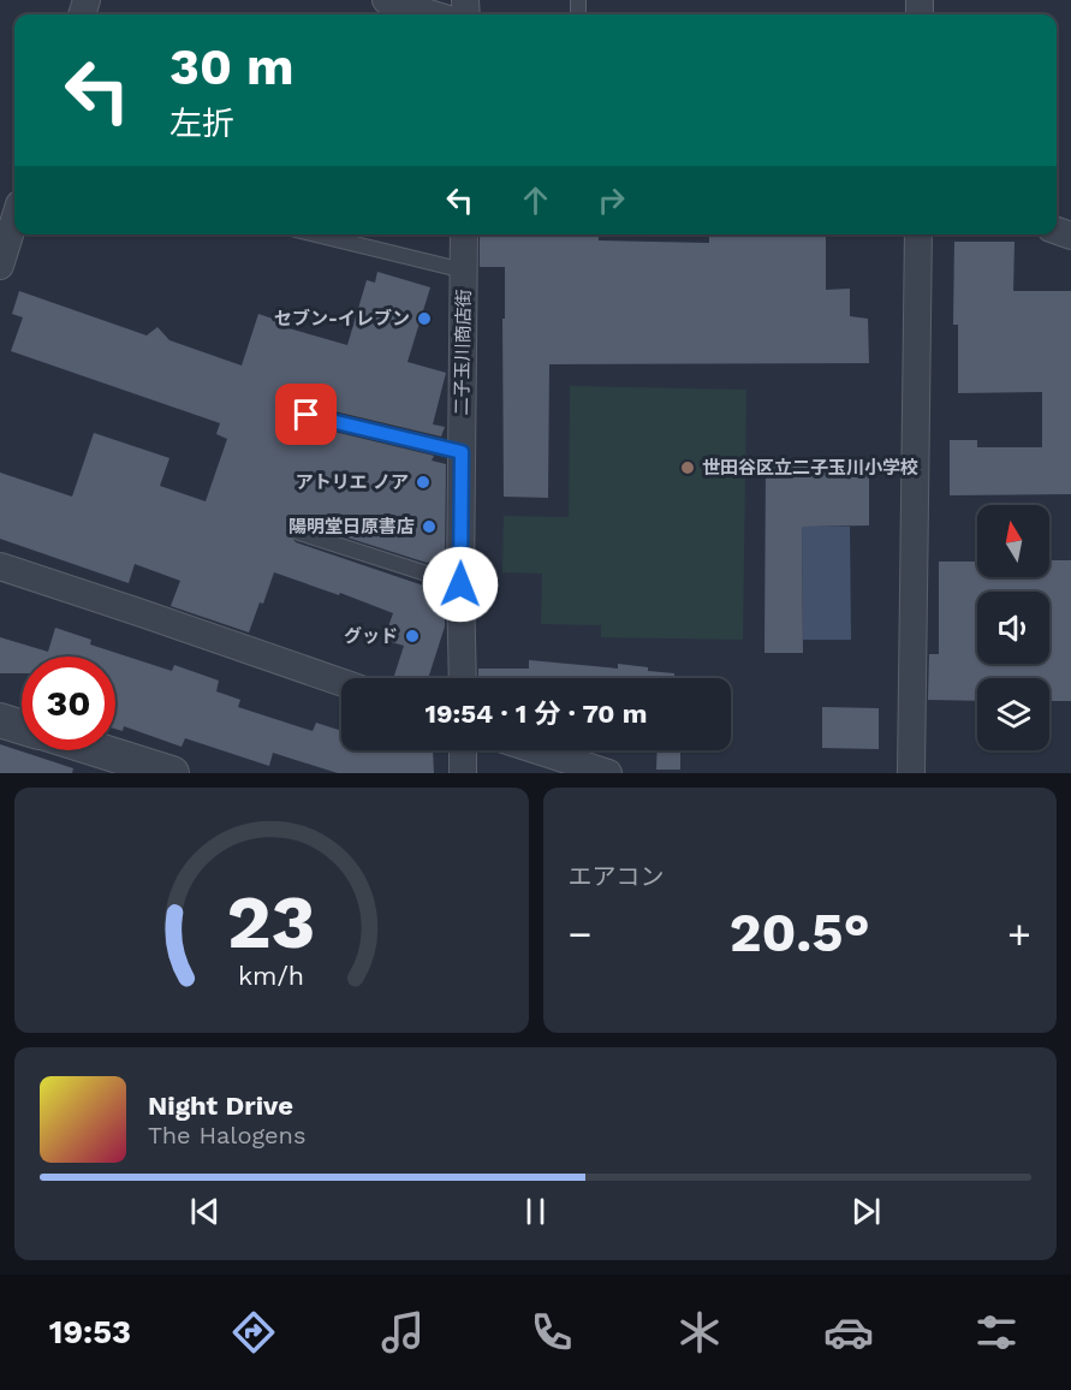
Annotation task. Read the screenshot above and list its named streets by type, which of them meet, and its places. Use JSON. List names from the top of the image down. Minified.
{"streets":{"street":["二子玉川商店街"]},"places":["セブン-イレブン","世田谷区立二子玉川小学校","アトリエ ノア","陽明堂日原書店","グッド"],"north":"top","page":{"turn":["30 m","左折"],"limit":"30","trip":"19:54 · 1 分 · 70 m","tile":"エアコン","heat":["−","20.5°","+"],"song":["Night Drive","The Halogens"],"tabs":"19:53","gauge":["23","km/h"]}}
